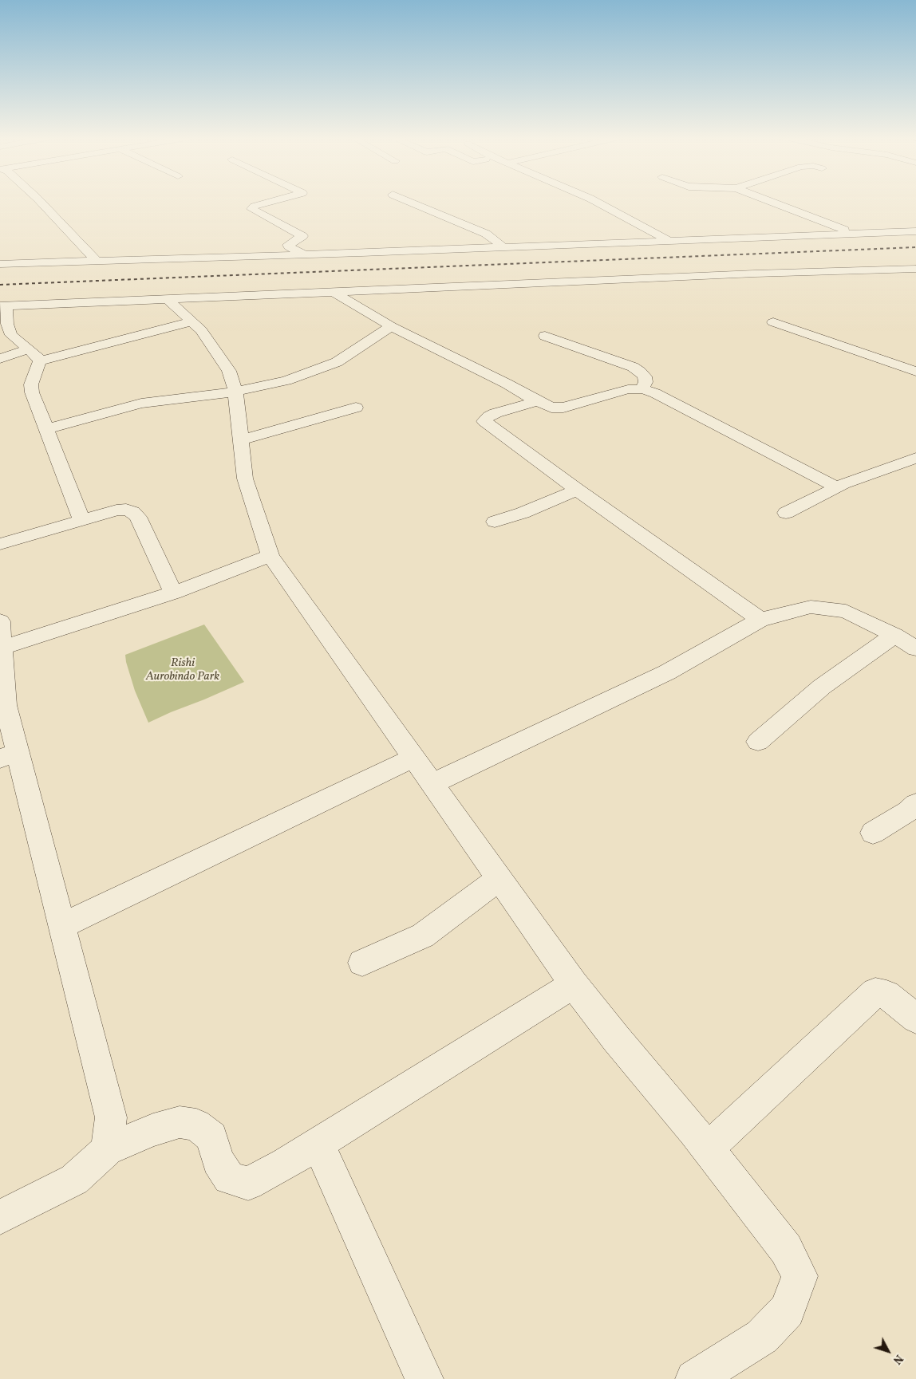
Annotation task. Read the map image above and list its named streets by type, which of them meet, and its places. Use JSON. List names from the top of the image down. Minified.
{"parks":["Rishi Aurobindo Park"],"north":"bottom right"}
